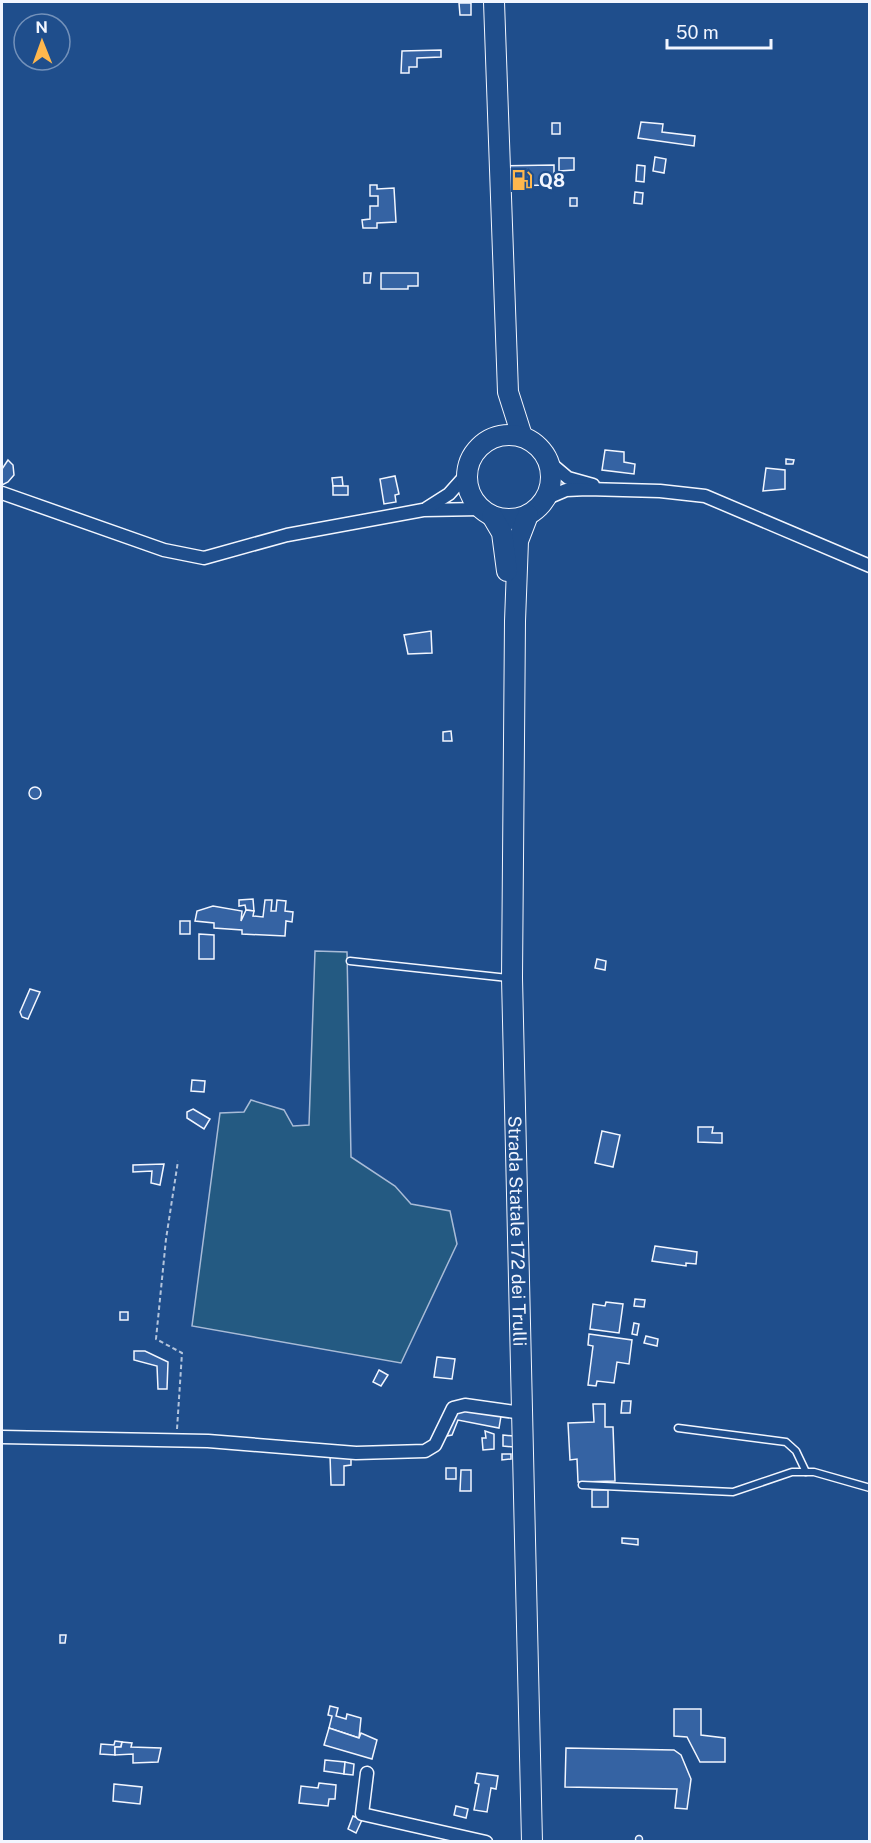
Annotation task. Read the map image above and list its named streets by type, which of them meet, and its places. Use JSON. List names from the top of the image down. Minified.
{"streets":{"main road":["Strada Statale 172 dei Trulli"]},"places":{"fuel station":["Q8"]},"scale_bar":"50 m","north":"top"}
